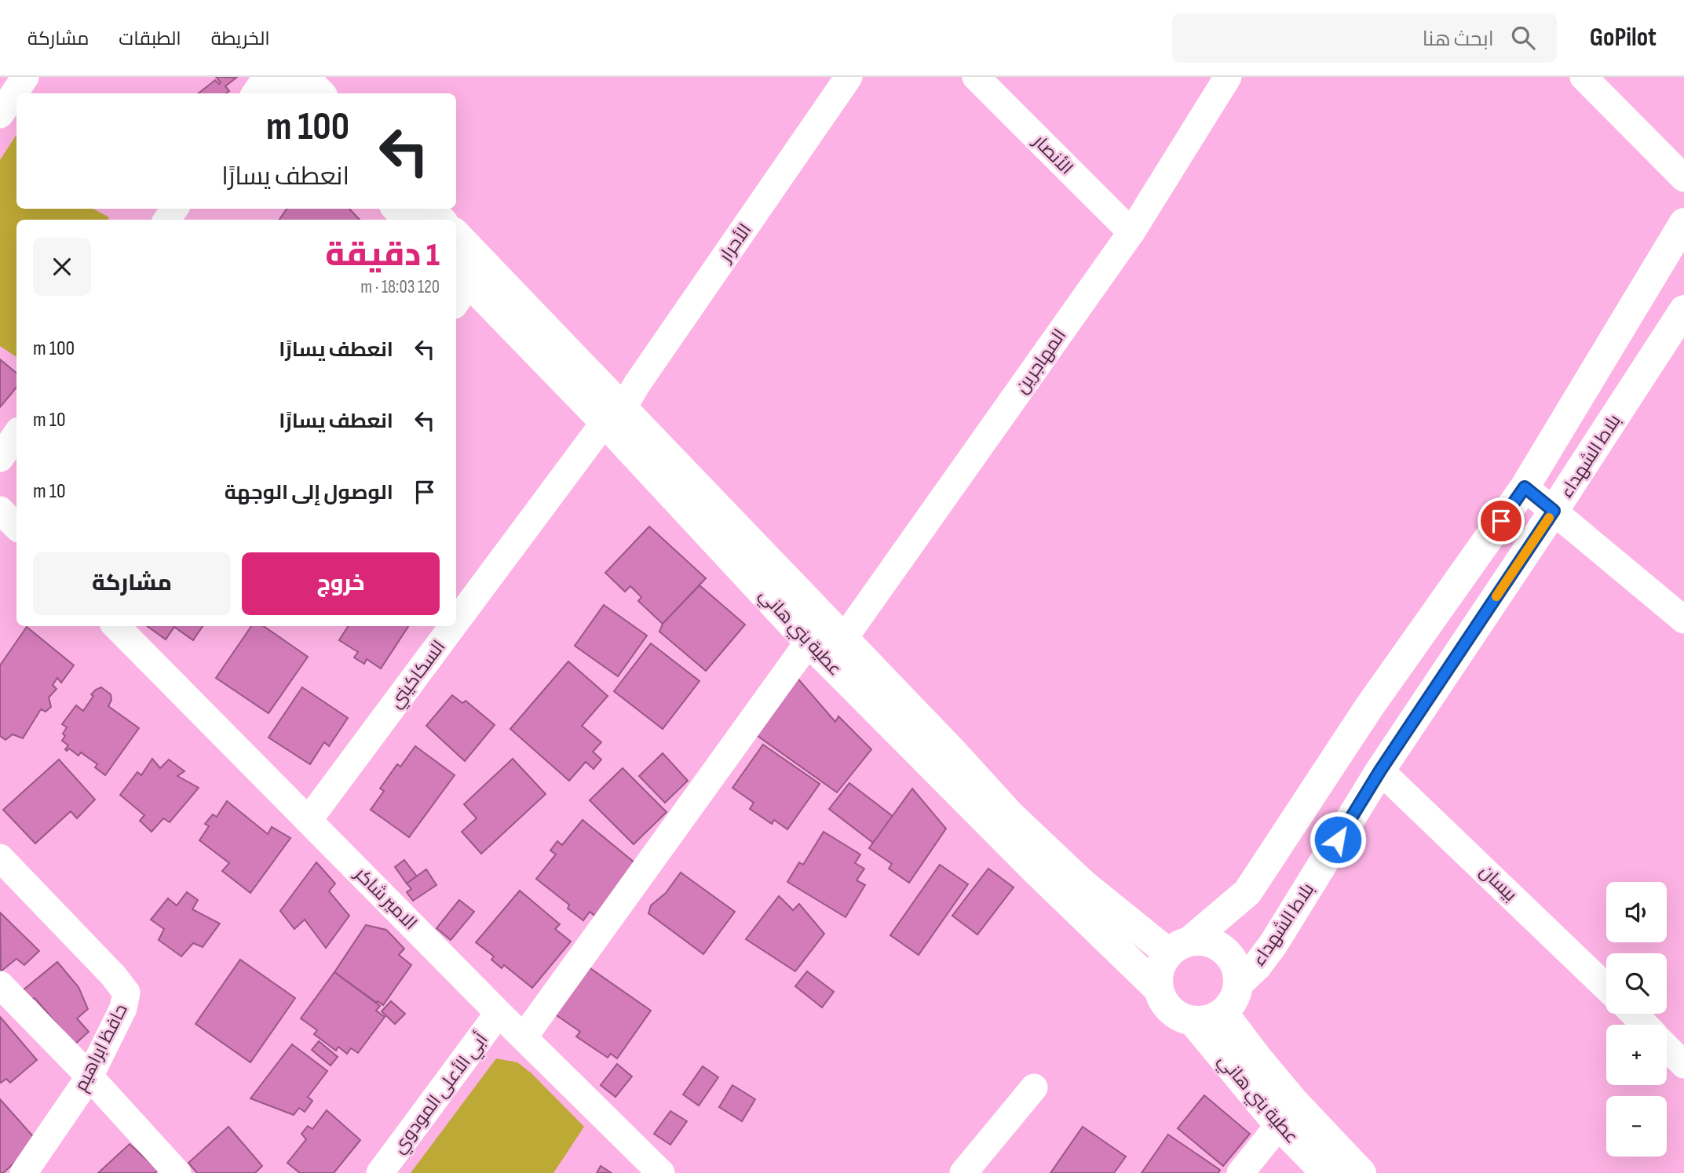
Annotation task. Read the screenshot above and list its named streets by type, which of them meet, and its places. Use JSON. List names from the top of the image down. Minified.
{"streets":{"main road":["بلاط الشهداء","عطية بني هاني"],"street":["الأنصار","الأحرار","المهاجرين","السكاكيني","بيسان","الامير شاكر","حافظ ابراهيم","أبي الأعلى المودوي"]},"crossings":[["الأنصار","المهاجرين"],["الأحرار","عطية بني هاني"],["الأحرار","السكاكيني"],["بلاط الشهداء","عطية بني هاني"],["بلاط الشهداء","بيسان"],["عطية بني هاني","السكاكيني"],["السكاكيني","الامير شاكر"],["الامير شاكر","أبي الأعلى المودوي"]],"page":{"header":"GoPilot","search":"ابحث هنا","nav":["الخريطة","الطبقات","مشاركة"],"turn":["100 m","انعطف يسارًا"],"heading":["1 دقيقة","120 m · 18:03"],"list":[{"name":"انعطف يسارًا","value":"100 m"},{"name":"انعطف يسارًا","value":"10 m"},{"name":"الوصول إلى الوجهة","value":"10 m"}],"buttons":["خروج","مشاركة"],"map_buttons":["+","−"]}}
